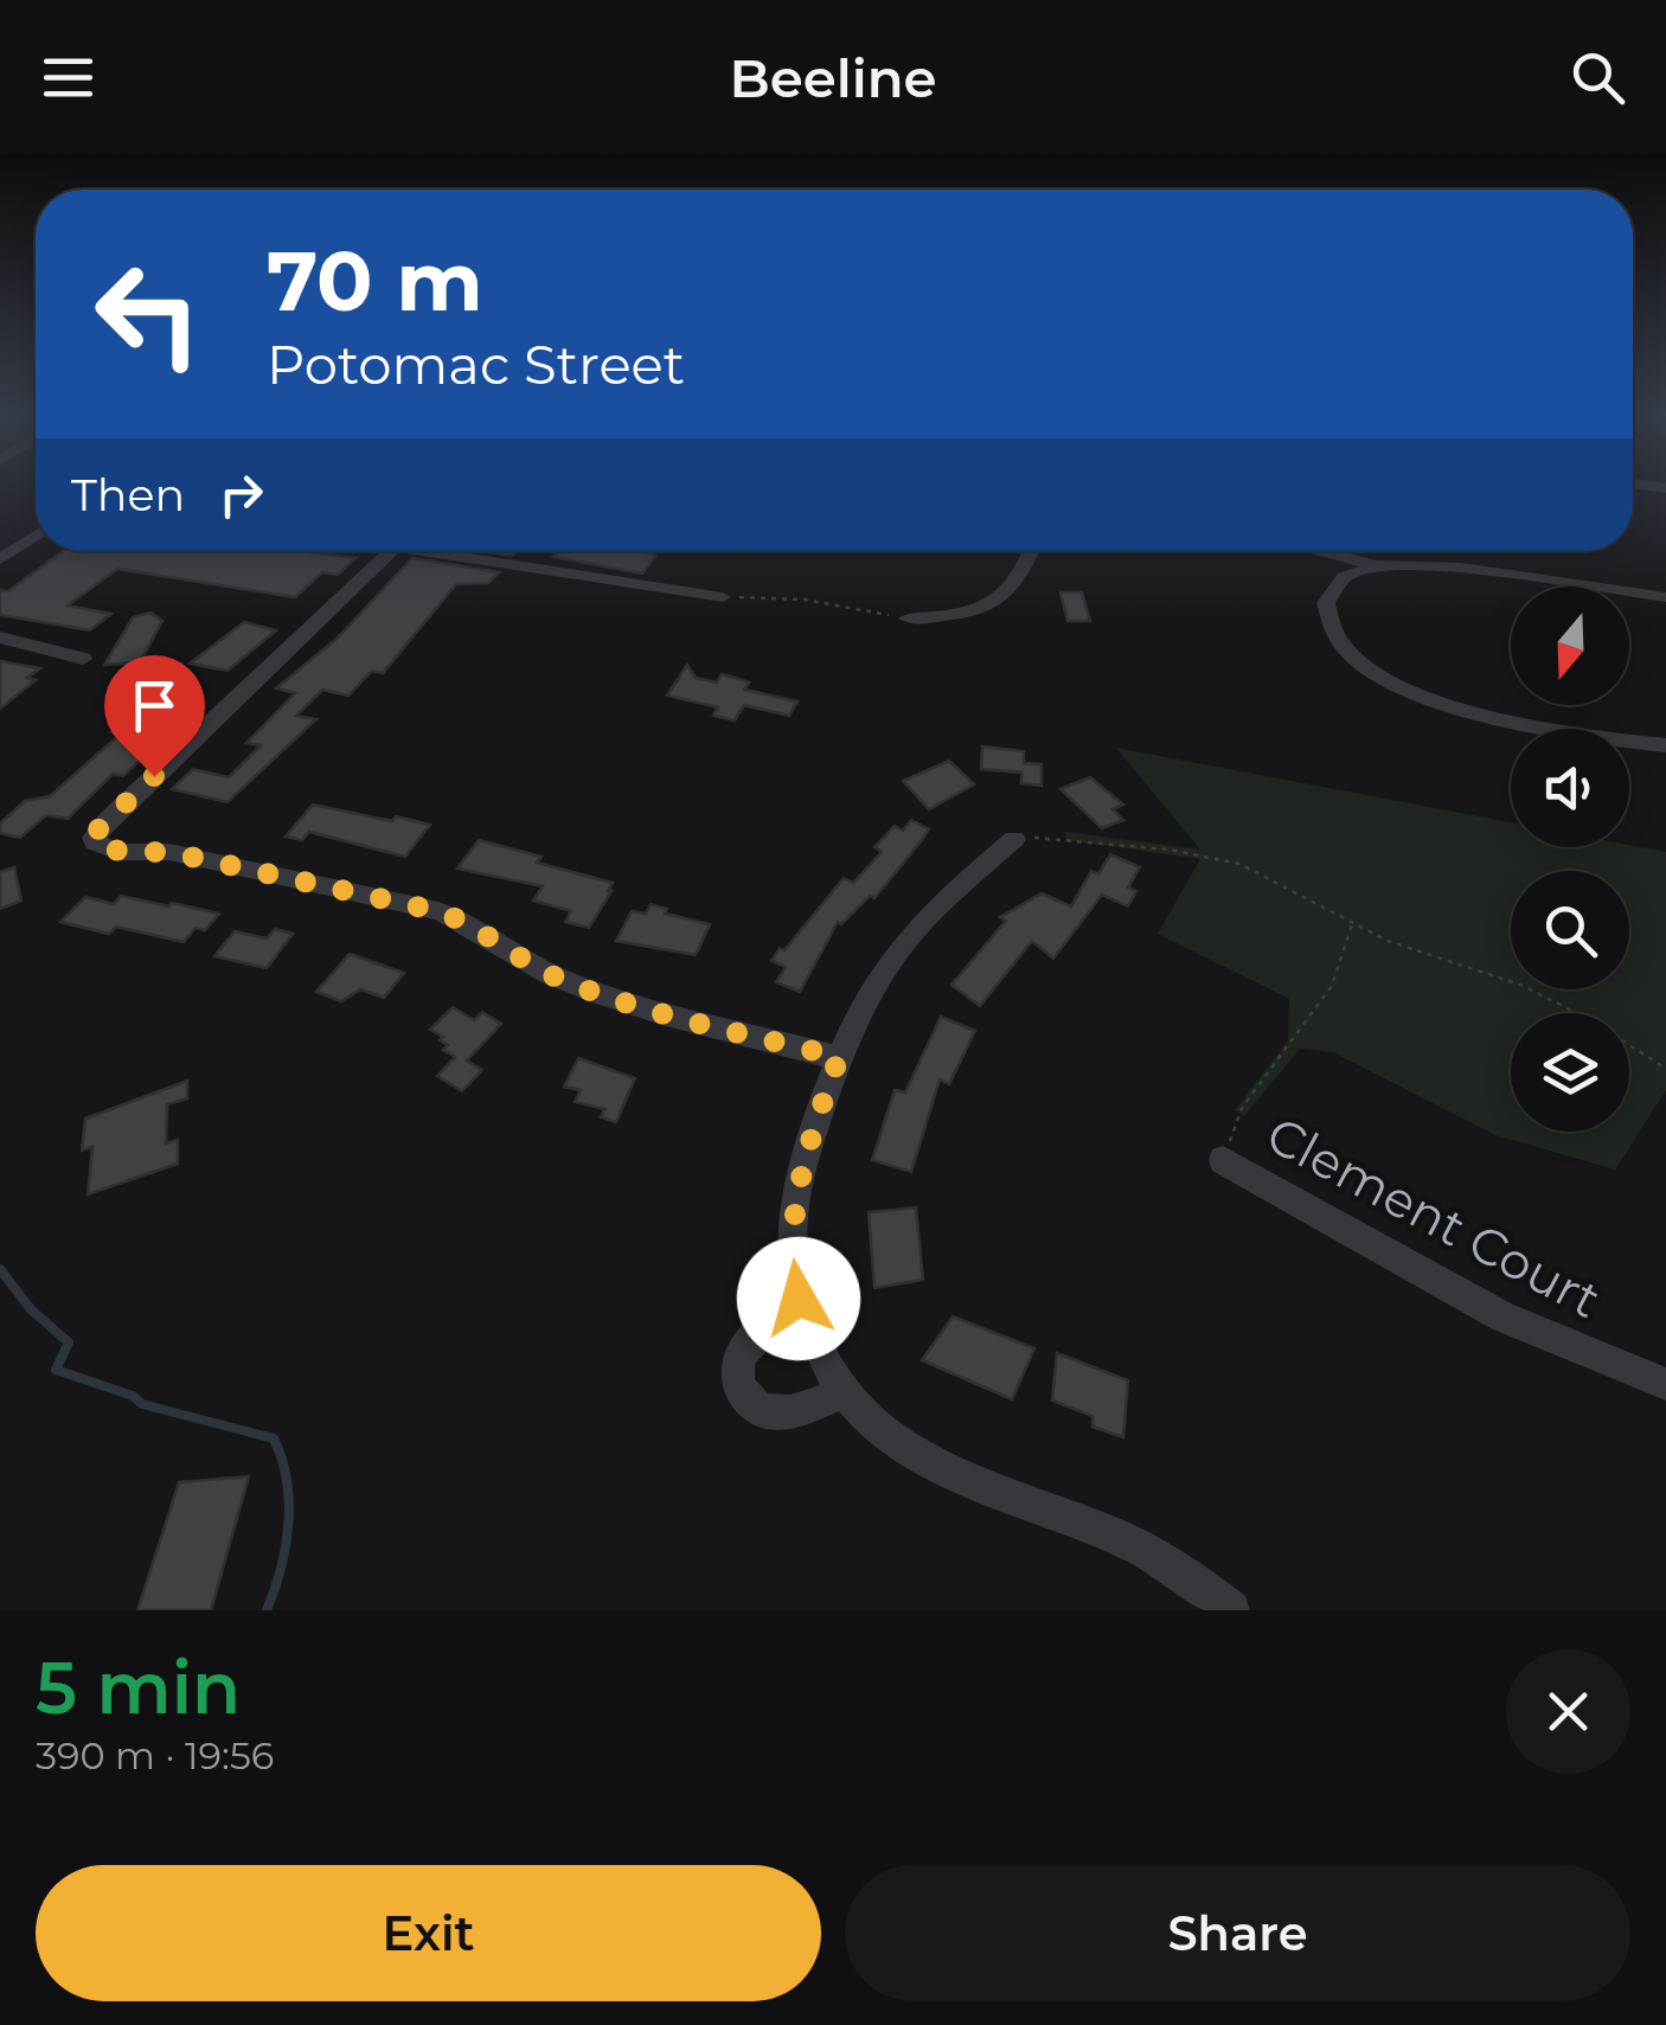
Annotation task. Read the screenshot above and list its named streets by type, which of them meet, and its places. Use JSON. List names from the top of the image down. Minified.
{"streets":{"street":["Clement Court"]},"north":"bottom","page":{"header":"Beeline","turn":["70 m","Potomac Street"],"then":"Then","heading":["5 min","390 m · 19:56"],"buttons":["Exit","Share"]}}
